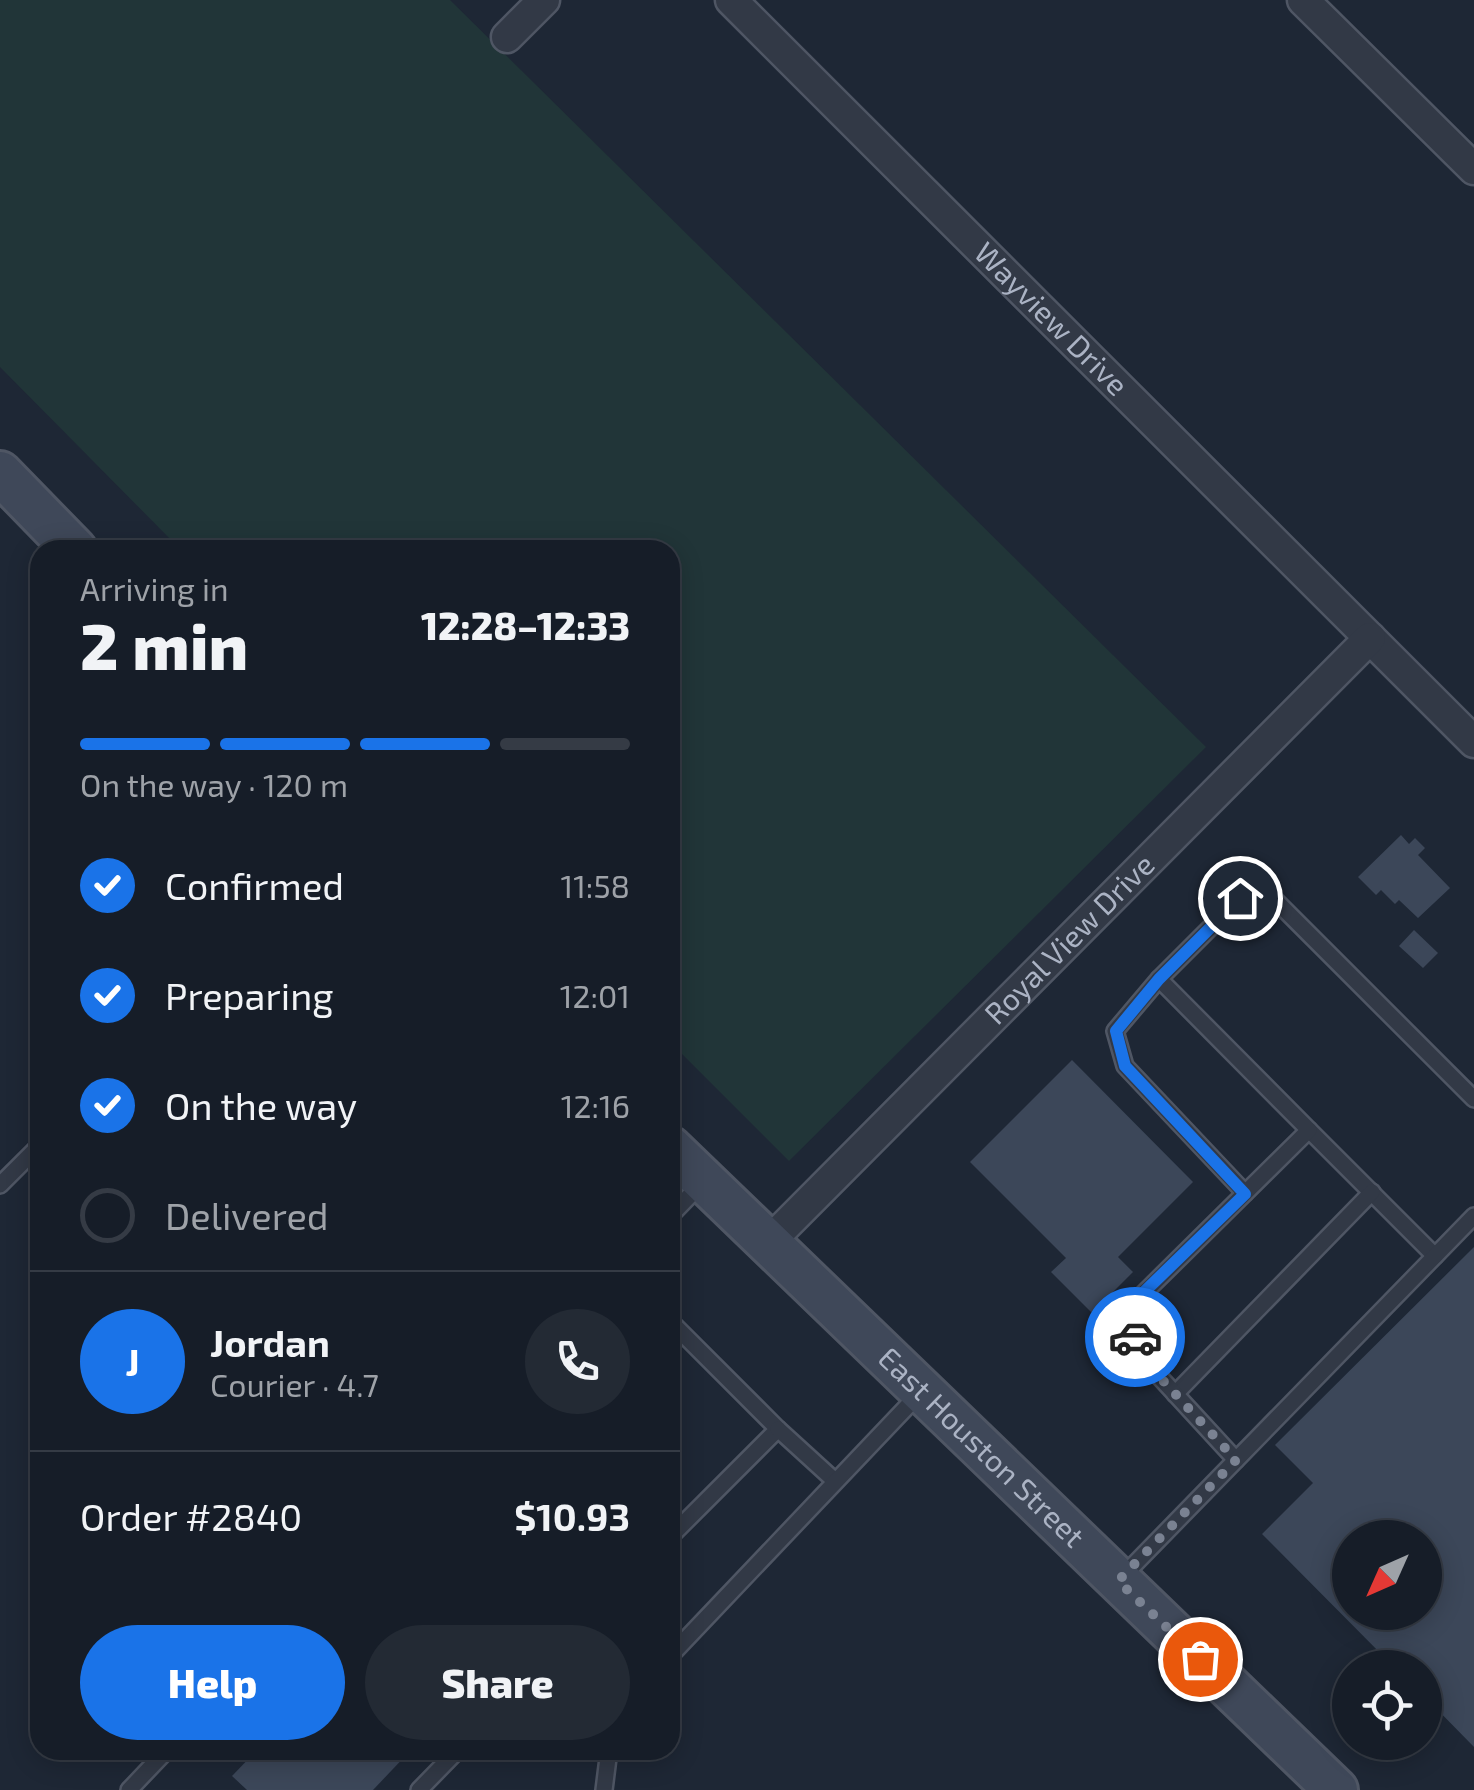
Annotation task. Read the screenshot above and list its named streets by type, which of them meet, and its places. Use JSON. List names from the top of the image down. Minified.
{"streets":{"main road":["East Houston Street"],"street":["Wayview Drive","Royal View Drive"]},"crossings":[["Wayview Drive","Royal View Drive"],["Royal View Drive","East Houston Street"]],"north":"bottom left","page":{"heading":["2 min","Arriving in","12:28–12:33"],"panel":["Jordan","Courier · 4.7","Order #2840","$10.93"],"bar":"On the way · 120 m","list":[["Confirmed","11:58"],["Preparing","12:01"],["On the way","12:16"],"Delivered"],"round":"J","buttons":["Help","Share"]}}
